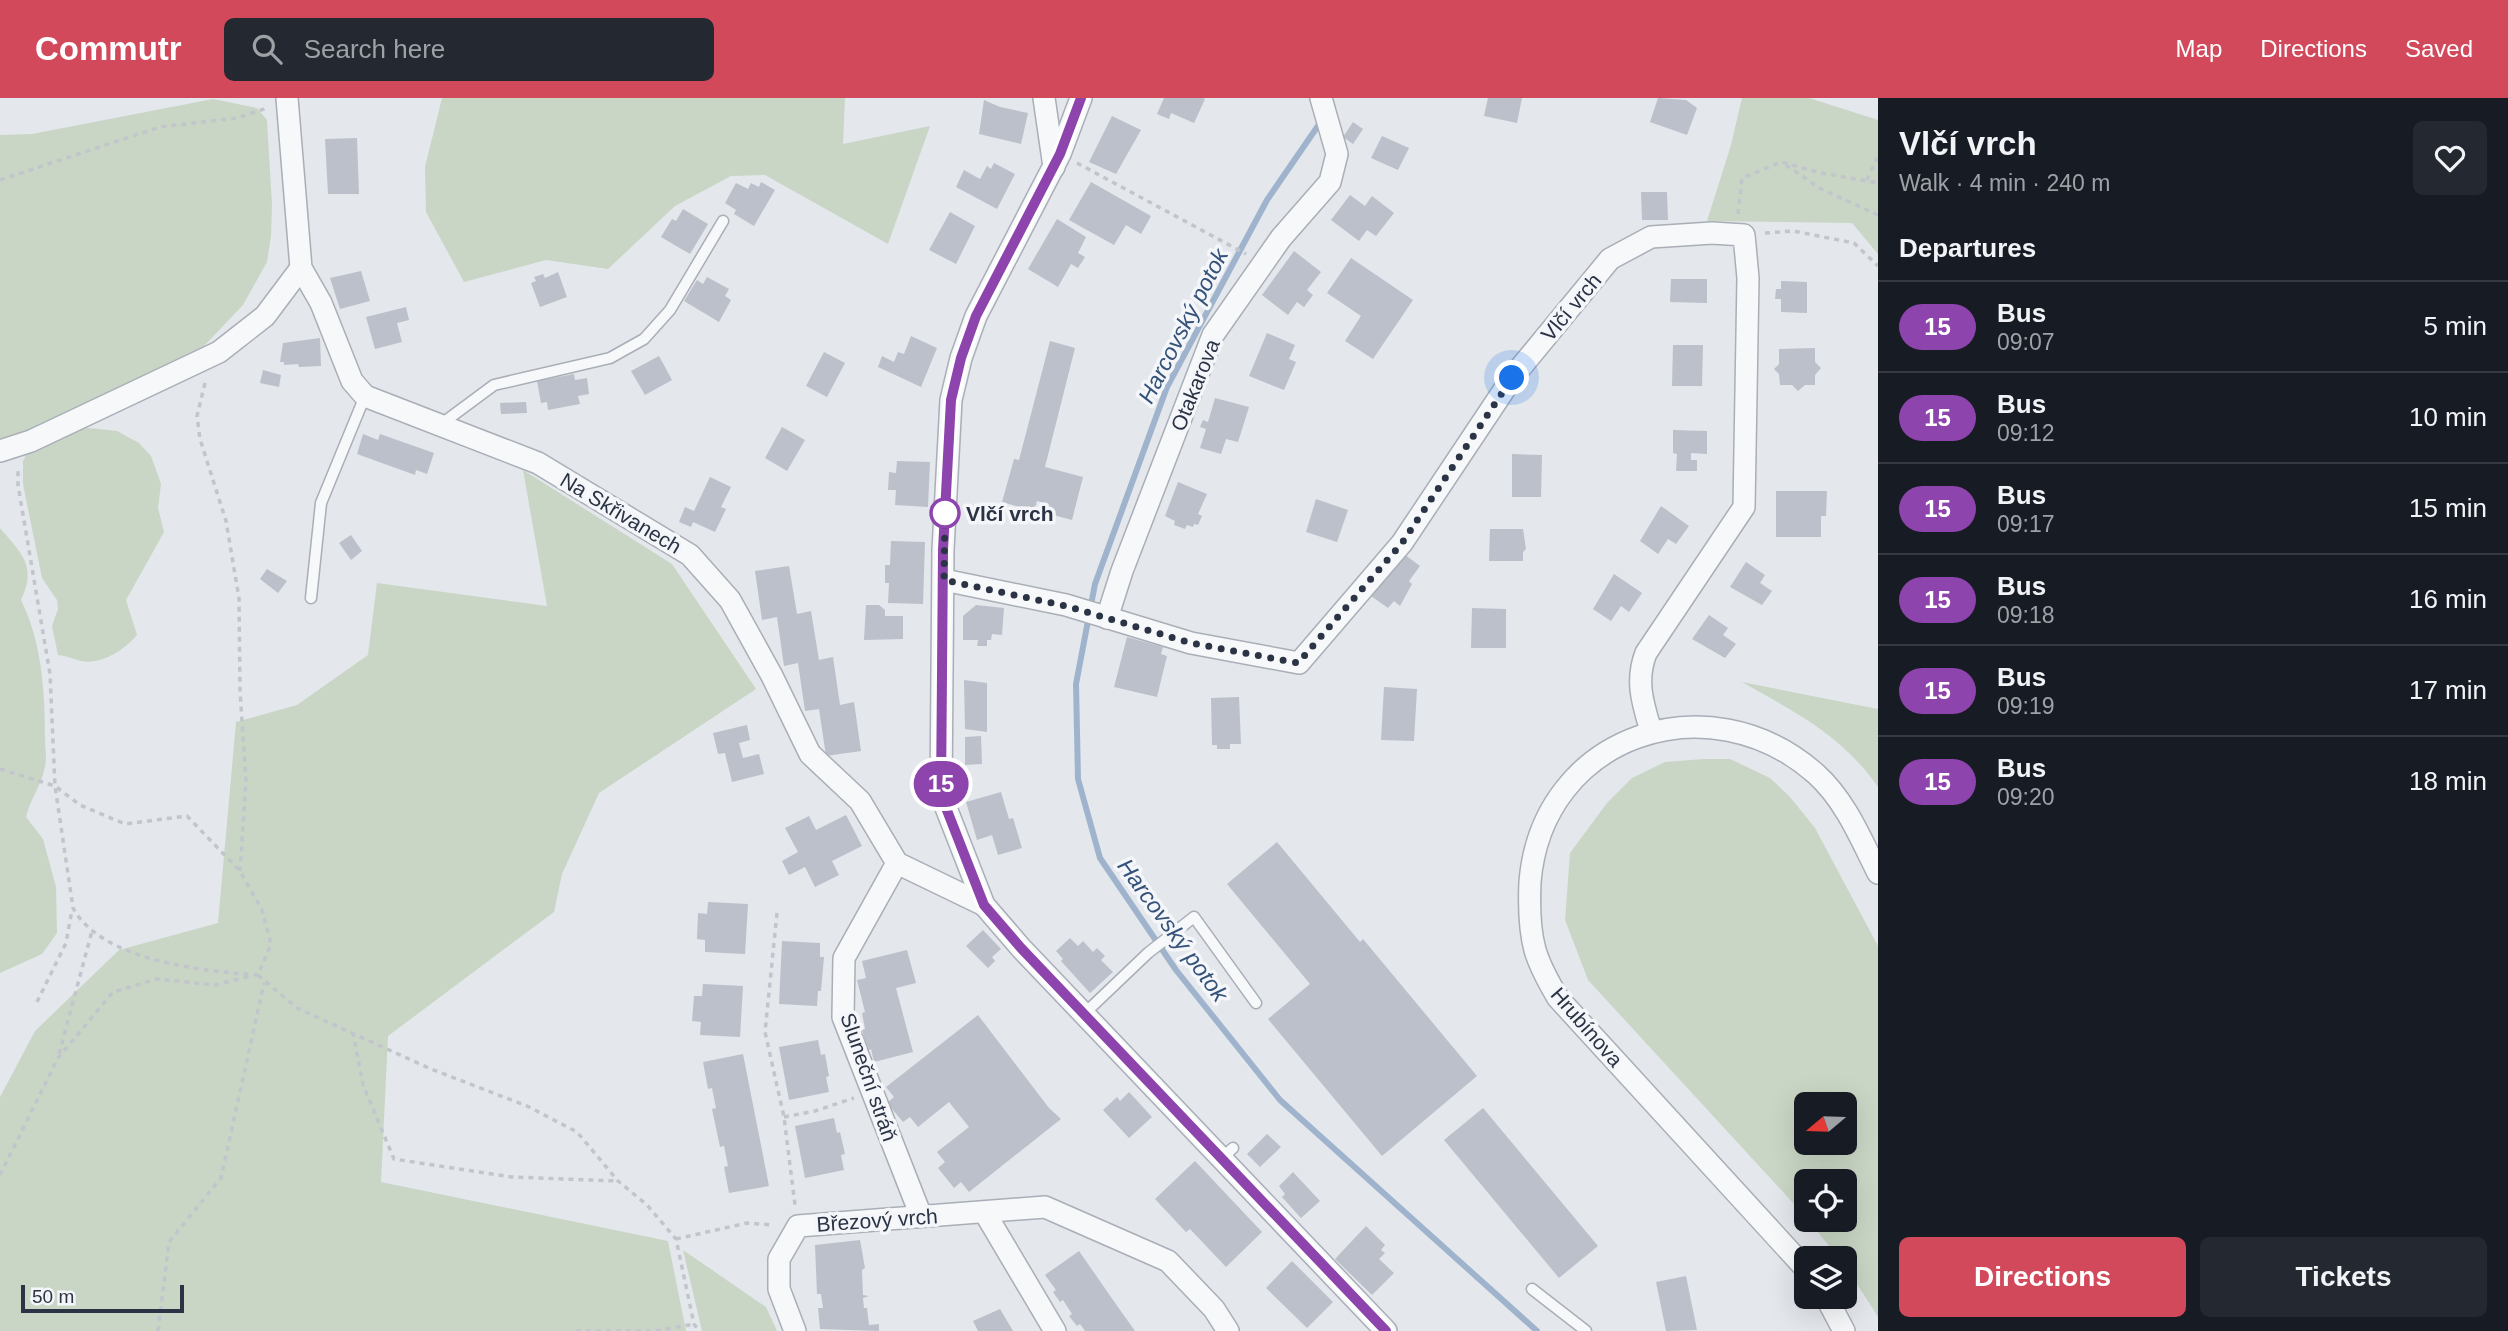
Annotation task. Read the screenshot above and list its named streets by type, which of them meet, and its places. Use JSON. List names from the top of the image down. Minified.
{"streets":{"street":["Vlčí vrch","Otakarova","Na Skřivanech","Hrubínova","Sluneční stráň","Březový vrch"]},"crossings":[["Vlčí vrch","Otakarova"],["Na Skřivanech","Sluneční stráň"],["Sluneční stráň","Březový vrch"]],"water":["Harcovský potok"],"places":["Vlčí vrch"],"lines":["bus line 15"],"scale_bar":"50 m","north":"left","page":{"header":"Commutr","search":"Search here","nav":["Map","Directions","Saved"],"on_map":"15","heading":[["Vlčí vrch","Walk · 4 min · 240 m"],"Departures"],"list":[{"mark":"15","name":"Bus","note":"09:07","value":"5 min"},{"mark":"15","name":"Bus","note":"09:12","value":"10 min"},{"mark":"15","name":"Bus","note":"09:17","value":"15 min"},{"mark":"15","name":"Bus","note":"09:18","value":"16 min"},{"mark":"15","name":"Bus","note":"09:19","value":"17 min"},{"mark":"15","name":"Bus","note":"09:20","value":"18 min"}],"buttons":["Directions","Tickets"],"scale":"50 m"}}
